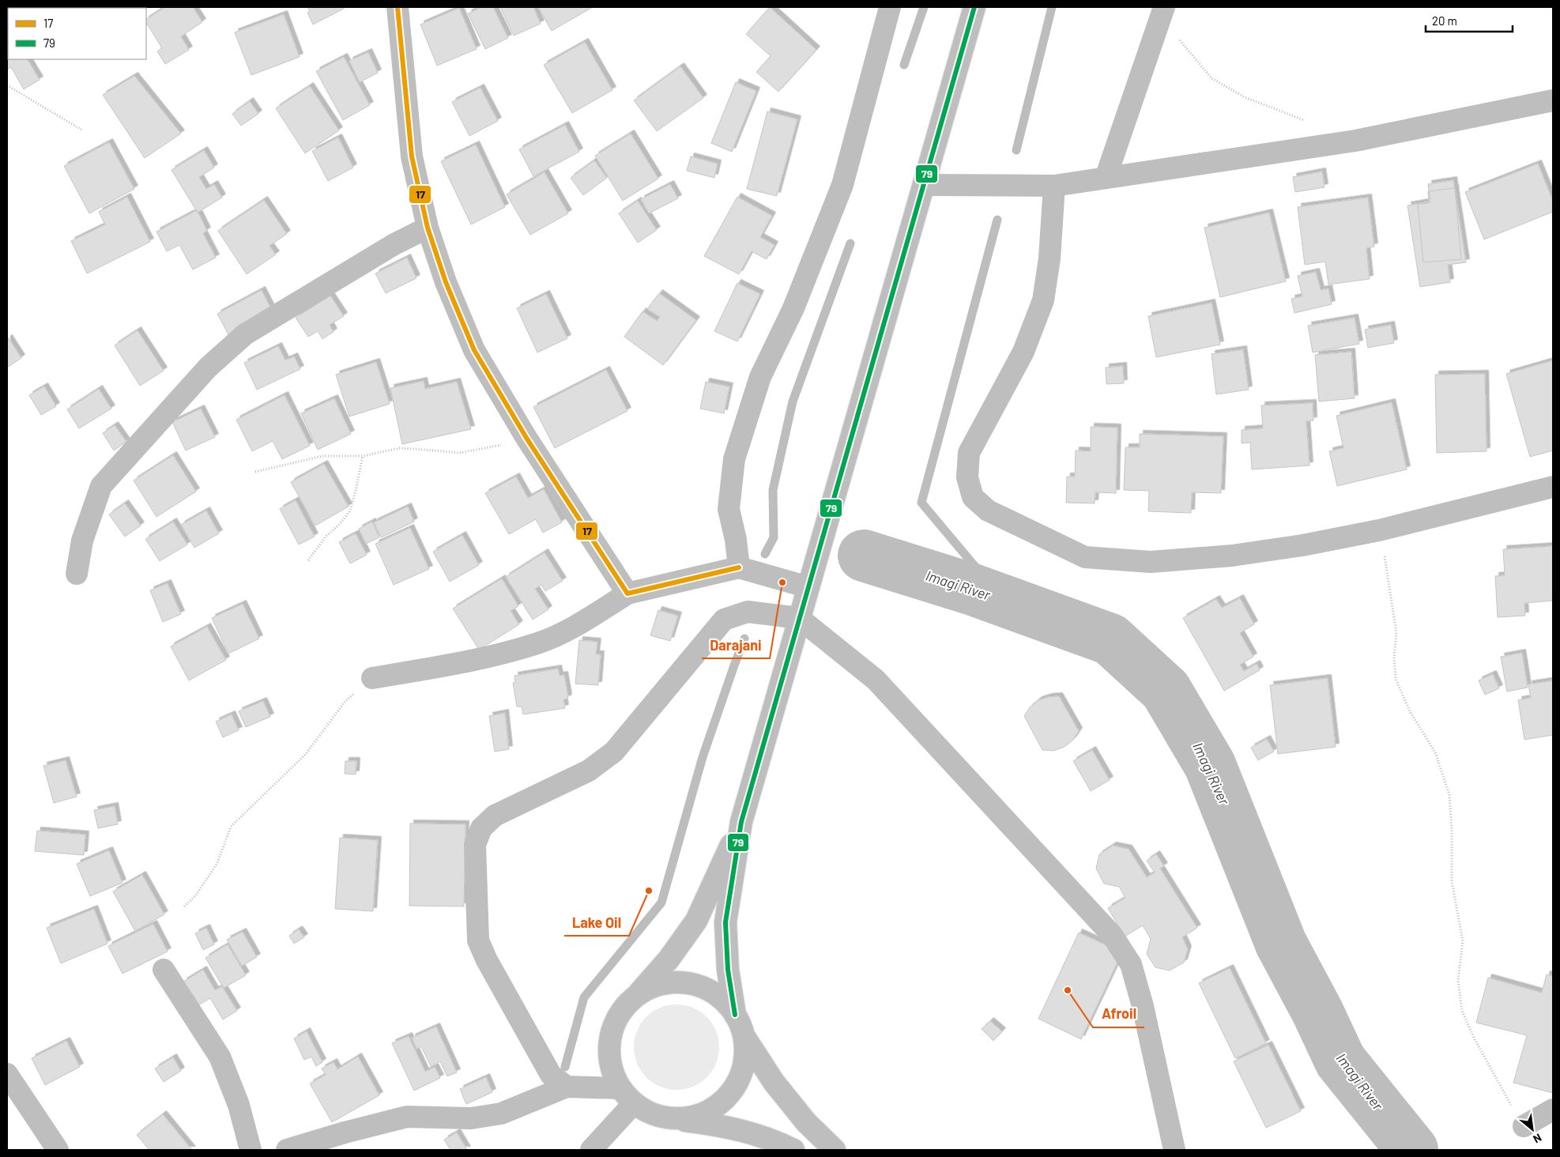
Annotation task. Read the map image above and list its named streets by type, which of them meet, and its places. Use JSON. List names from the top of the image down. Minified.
{"water":["Imagi River"],"places":["Darajani","Lake Oil","Afroil"],"lines":["transit line 17","transit line 79"],"legend":["17","79"],"scale_bar":"20 m","north":"bottom right"}
